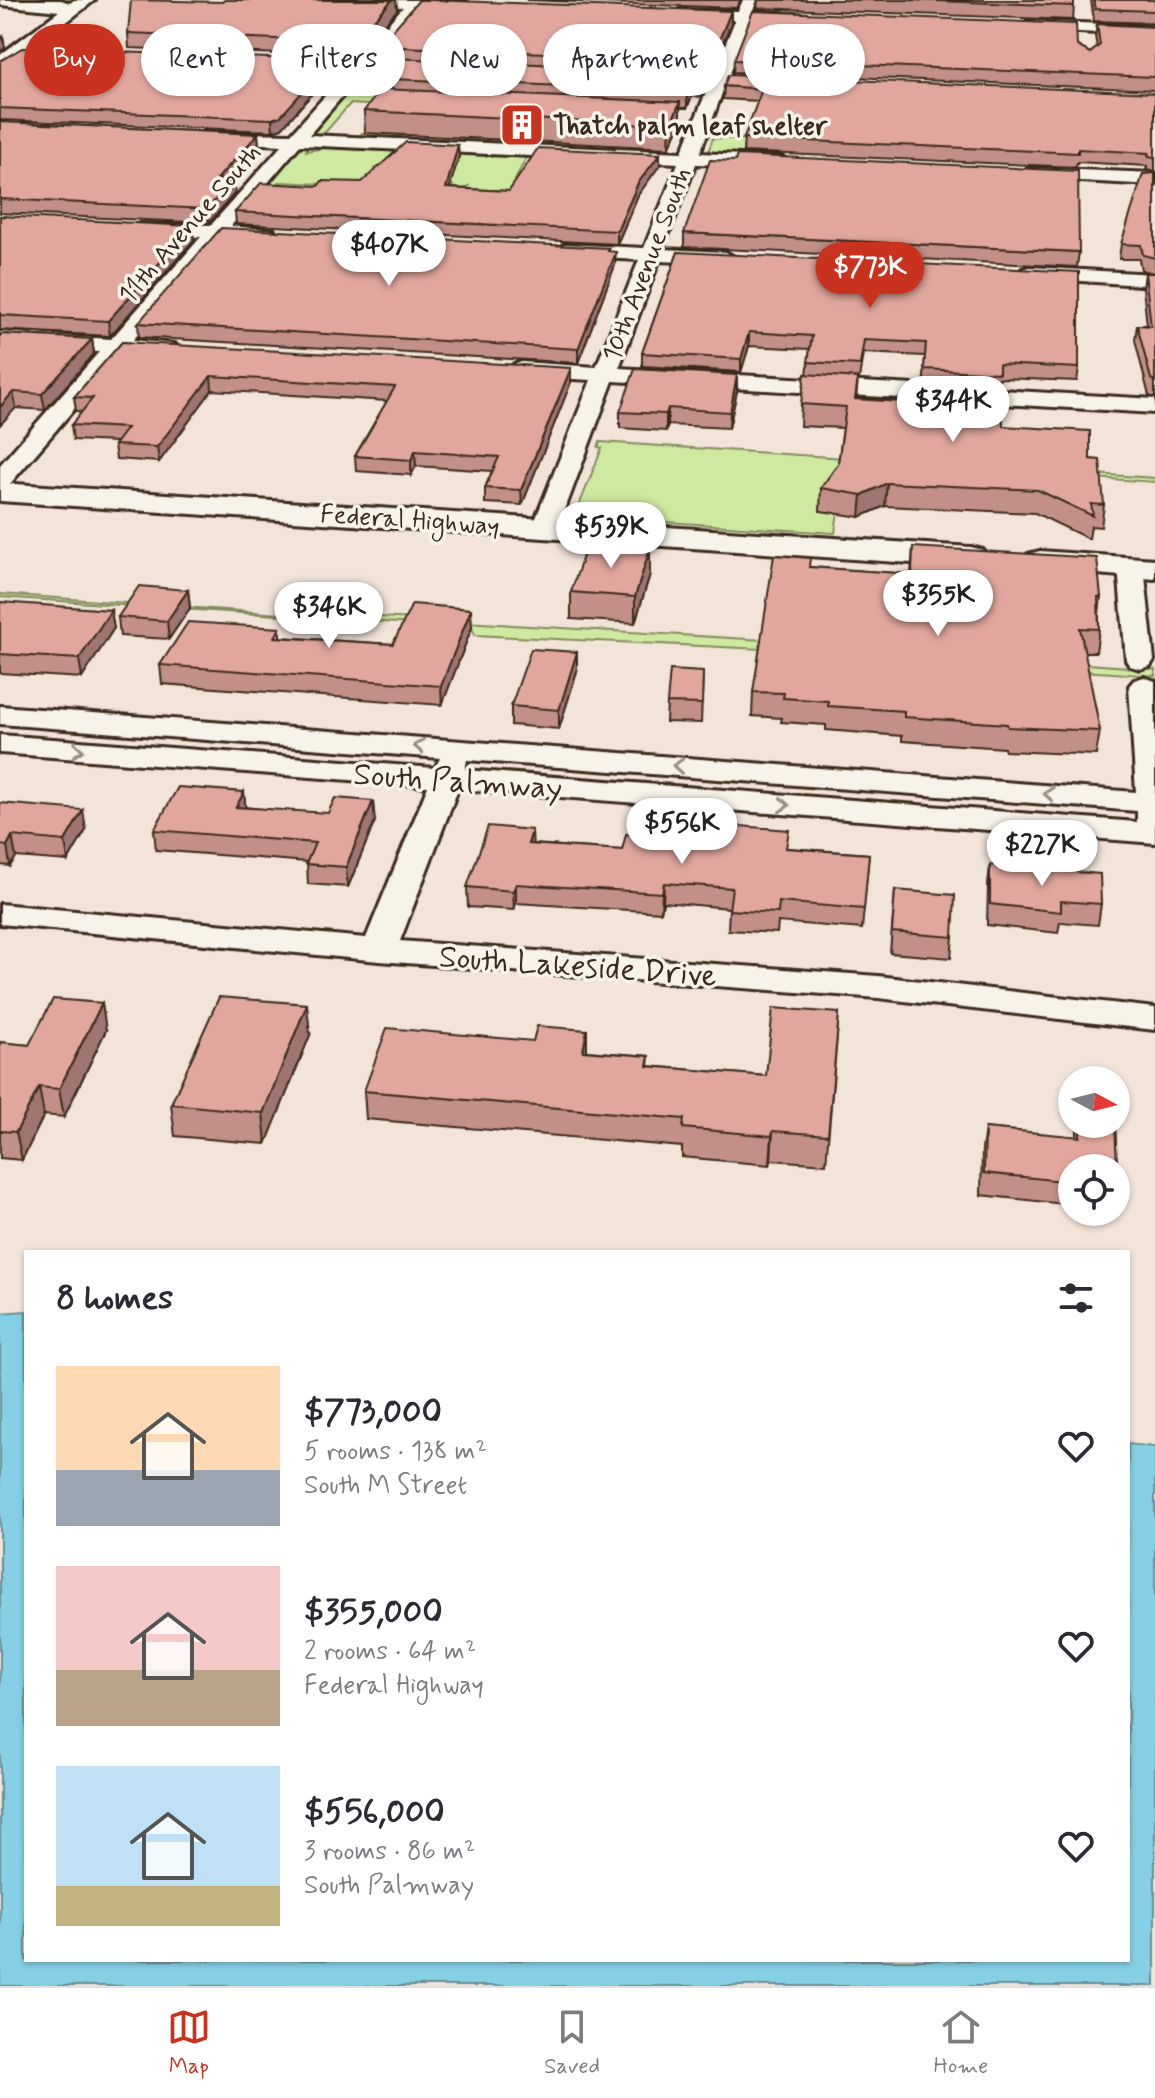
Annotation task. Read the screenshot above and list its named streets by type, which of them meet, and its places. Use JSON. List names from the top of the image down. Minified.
{"streets":{"main road":["Federal Highway"],"street":["11th Avenue South","10th Avenue South","South Palmway","South Lakeside Drive"]},"crossings":[["10th Avenue South","Federal Highway"]],"places":{"building":["Thatch palm leaf shelter"]},"north":"right","page":{"chip":["Buy","Rent","Filters","New","Apartment","House"],"price":["$407K","$773K","$344K","$539K","$355K","$346K","$556K","$227K"],"heading":"8 homes","list":[{"name":"$773,000","note":"5 rooms · 138 m² · South M Street"},{"name":"$355,000","note":"2 rooms · 64 m² · Federal Highway"},{"name":"$556,000","note":"3 rooms · 86 m² · South Palmway"}],"tabs":["Map","Saved","Home"]}}
